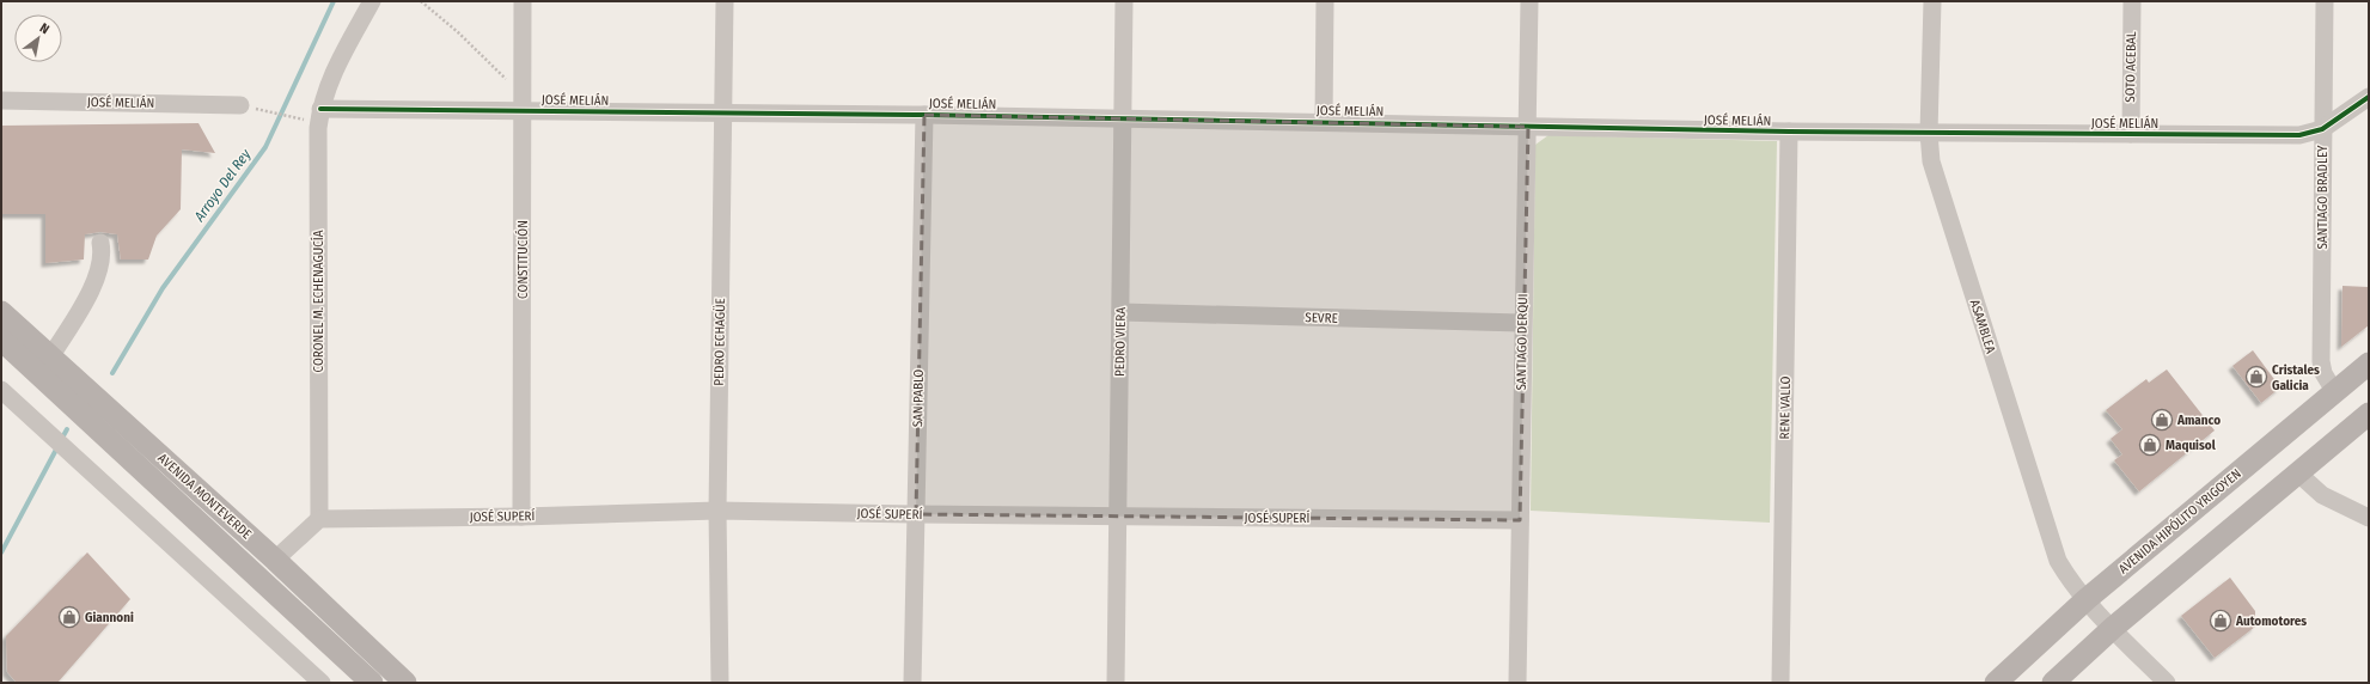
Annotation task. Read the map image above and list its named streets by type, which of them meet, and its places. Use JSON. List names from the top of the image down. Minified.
{"streets":{"main road":["AVENIDA MONTEVERDE","AVENIDA HIPÓLITO YRIGOYEN"],"street":["SOTO ACEBAL","JOSÉ MELIÁN","SANTIAGO BRADLEY","CONSTITUCIÓN","CORONEL M. ECHENAGUCÍA","SEVRE","ASAMBLEA","PEDRO ECHAGÜE","PEDRO VIERA","SANTIAGO DERQUI","SAN PABLO","RENE VALLO","JOSÉ SUPERÍ"]},"crossings":[["SOTO ACEBAL","JOSÉ MELIÁN"],["JOSÉ MELIÁN","SANTIAGO BRADLEY"],["JOSÉ MELIÁN","CONSTITUCIÓN"],["JOSÉ MELIÁN","CORONEL M. ECHENAGUCÍA"],["JOSÉ MELIÁN","ASAMBLEA"],["JOSÉ MELIÁN","PEDRO ECHAGÜE"],["JOSÉ MELIÁN","PEDRO VIERA"],["JOSÉ MELIÁN","SANTIAGO DERQUI"],["JOSÉ MELIÁN","SAN PABLO"],["JOSÉ MELIÁN","RENE VALLO"],["SANTIAGO BRADLEY","AVENIDA HIPÓLITO YRIGOYEN"],["CONSTITUCIÓN","JOSÉ SUPERÍ"],["CORONEL M. ECHENAGUCÍA","JOSÉ SUPERÍ"],["SEVRE","PEDRO VIERA"],["SEVRE","SANTIAGO DERQUI"],["ASAMBLEA","AVENIDA HIPÓLITO YRIGOYEN"],["PEDRO ECHAGÜE","JOSÉ SUPERÍ"],["PEDRO VIERA","JOSÉ SUPERÍ"],["SANTIAGO DERQUI","JOSÉ SUPERÍ"],["SAN PABLO","JOSÉ SUPERÍ"]],"water":["Arroyo Del Rey"],"places":{"shop":["Cristales Galicia","Amanco","Maquisol","Giannoni","Automotores"]},"north":"top right"}
